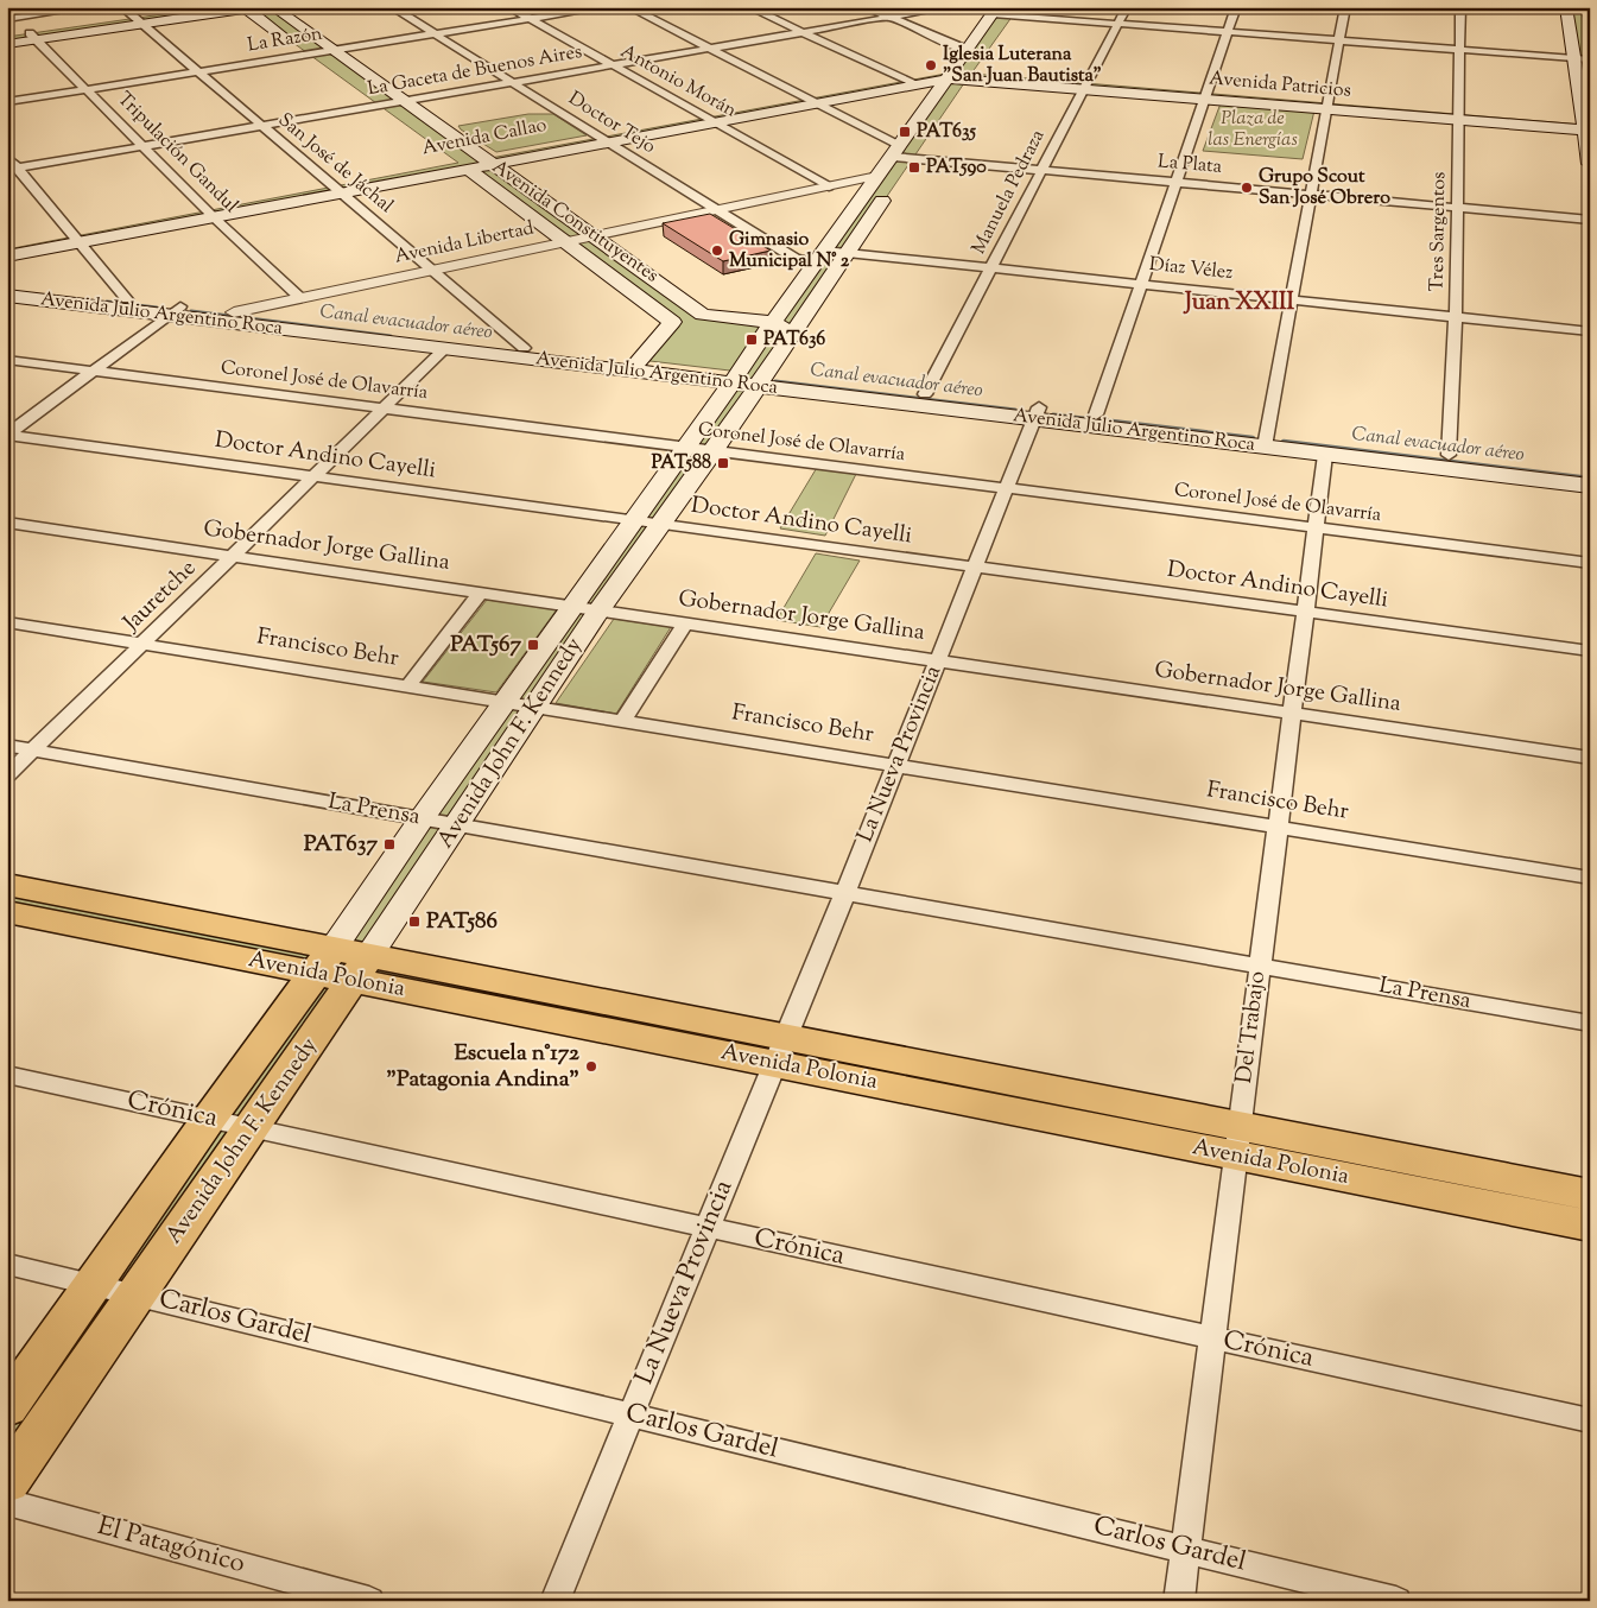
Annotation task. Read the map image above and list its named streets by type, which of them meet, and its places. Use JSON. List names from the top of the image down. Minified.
{"streets":{"main road":["Avenida Patricios","Avenida Callao","Avenida Constituyentes","Avenida Julio Argentino Roca","Avenida John F. Kennedy","Avenida Polonia"],"street":["La Razón","La Gaceta de Buenos Aires","Antonio Morán","Doctor Tejo","Tripulación Gandul","San José de Jáchal","La Plata","Manuela Pedraza","Tres Sargentos","Avenida Libertad","Díaz Vélez","Coronel José de Olavarría","Doctor Andino Cayelli","Gobernador Jorge Gallina","Jauretche","Francisco Behr","La Nueva Provincia","La Prensa","Del Trabajo","Crónica","Carlos Gardel","El Patagónico"]},"crossings":[["La Razón","Antonio Morán"],["La Razón","Doctor Tejo"],["La Razón","Tripulación Gandul"],["La Razón","San José de Jáchal"],["La Razón","Avenida Constituyentes"],["La Gaceta de Buenos Aires","Antonio Morán"],["La Gaceta de Buenos Aires","Doctor Tejo"],["La Gaceta de Buenos Aires","Tripulación Gandul"],["La Gaceta de Buenos Aires","San José de Jáchal"],["La Gaceta de Buenos Aires","Avenida Constituyentes"],["Antonio Morán","Avenida Callao"],["Antonio Morán","Avenida Libertad"],["Avenida Patricios","Avenida Callao"],["Avenida Patricios","Manuela Pedraza"],["Avenida Patricios","Tres Sargentos"],["Avenida Patricios","Avenida John F. Kennedy"],["Doctor Tejo","Avenida Callao"],["Doctor Tejo","Avenida Libertad"],["Doctor Tejo","Díaz Vélez"],["Doctor Tejo","Avenida John F. Kennedy"],["Avenida Callao","Tripulación Gandul"],["Avenida Callao","San José de Jáchal"],["Avenida Callao","Avenida Constituyentes"],["Avenida Callao","Avenida John F. Kennedy"],["Tripulación Gandul","Avenida Libertad"],["San José de Jáchal","Avenida Libertad"],["San José de Jáchal","Avenida Julio Argentino Roca"],["La Plata","Manuela Pedraza"],["La Plata","Tres Sargentos"],["La Plata","Avenida John F. Kennedy"],["Manuela Pedraza","Díaz Vélez"],["Manuela Pedraza","Avenida Julio Argentino Roca"],["Avenida Constituyentes","Avenida Libertad"],["Avenida Constituyentes","Avenida John F. Kennedy"],["Tres Sargentos","Díaz Vélez"],["Tres Sargentos","Avenida Julio Argentino Roca"],["Avenida Libertad","Avenida Julio Argentino Roca"],["Avenida Libertad","Avenida John F. Kennedy"],["Díaz Vélez","Avenida John F. Kennedy"],["Avenida Julio Argentino Roca","Jauretche"],["Avenida Julio Argentino Roca","Avenida John F. Kennedy"],["Avenida Julio Argentino Roca","La Nueva Provincia"],["Avenida Julio Argentino Roca","Del Trabajo"],["Coronel José de Olavarría","Jauretche"],["Coronel José de Olavarría","Avenida John F. Kennedy"],["Coronel José de Olavarría","La Nueva Provincia"],["Coronel José de Olavarría","Del Trabajo"],["Doctor Andino Cayelli","Jauretche"],["Doctor Andino Cayelli","Avenida John F. Kennedy"],["Doctor Andino Cayelli","La Nueva Provincia"],["Doctor Andino Cayelli","Del Trabajo"],["Gobernador Jorge Gallina","Jauretche"],["Gobernador Jorge Gallina","Avenida John F. Kennedy"],["Gobernador Jorge Gallina","La Nueva Provincia"],["Gobernador Jorge Gallina","Del Trabajo"],["Jauretche","Francisco Behr"],["Jauretche","La Prensa"],["Francisco Behr","Avenida John F. Kennedy"],["Francisco Behr","La Nueva Provincia"],["Francisco Behr","Del Trabajo"],["Avenida John F. Kennedy","La Prensa"],["Avenida John F. Kennedy","Avenida Polonia"],["Avenida John F. Kennedy","Crónica"],["Avenida John F. Kennedy","Carlos Gardel"],["La Nueva Provincia","La Prensa"],["La Nueva Provincia","Avenida Polonia"],["La Nueva Provincia","Crónica"],["La Nueva Provincia","Carlos Gardel"],["La Prensa","Del Trabajo"],["Avenida Polonia","Del Trabajo"],["Del Trabajo","Crónica"],["Del Trabajo","Carlos Gardel"]],"districts":["Juan XXIII"],"water":["Canal evacuador aéreo"],"parks":["Plaza de las Energías"],"places":{"other":["Iglesia Luterana \"San Juan Bautista\"","Grupo Scout San José Obrero","Gimnasio Municipal N° 2","Escuela n°172 \"Patagonia Andina\""],"transit":["PAT635","PAT590","PAT636","PAT588","PAT567","PAT637","PAT586"]}}
